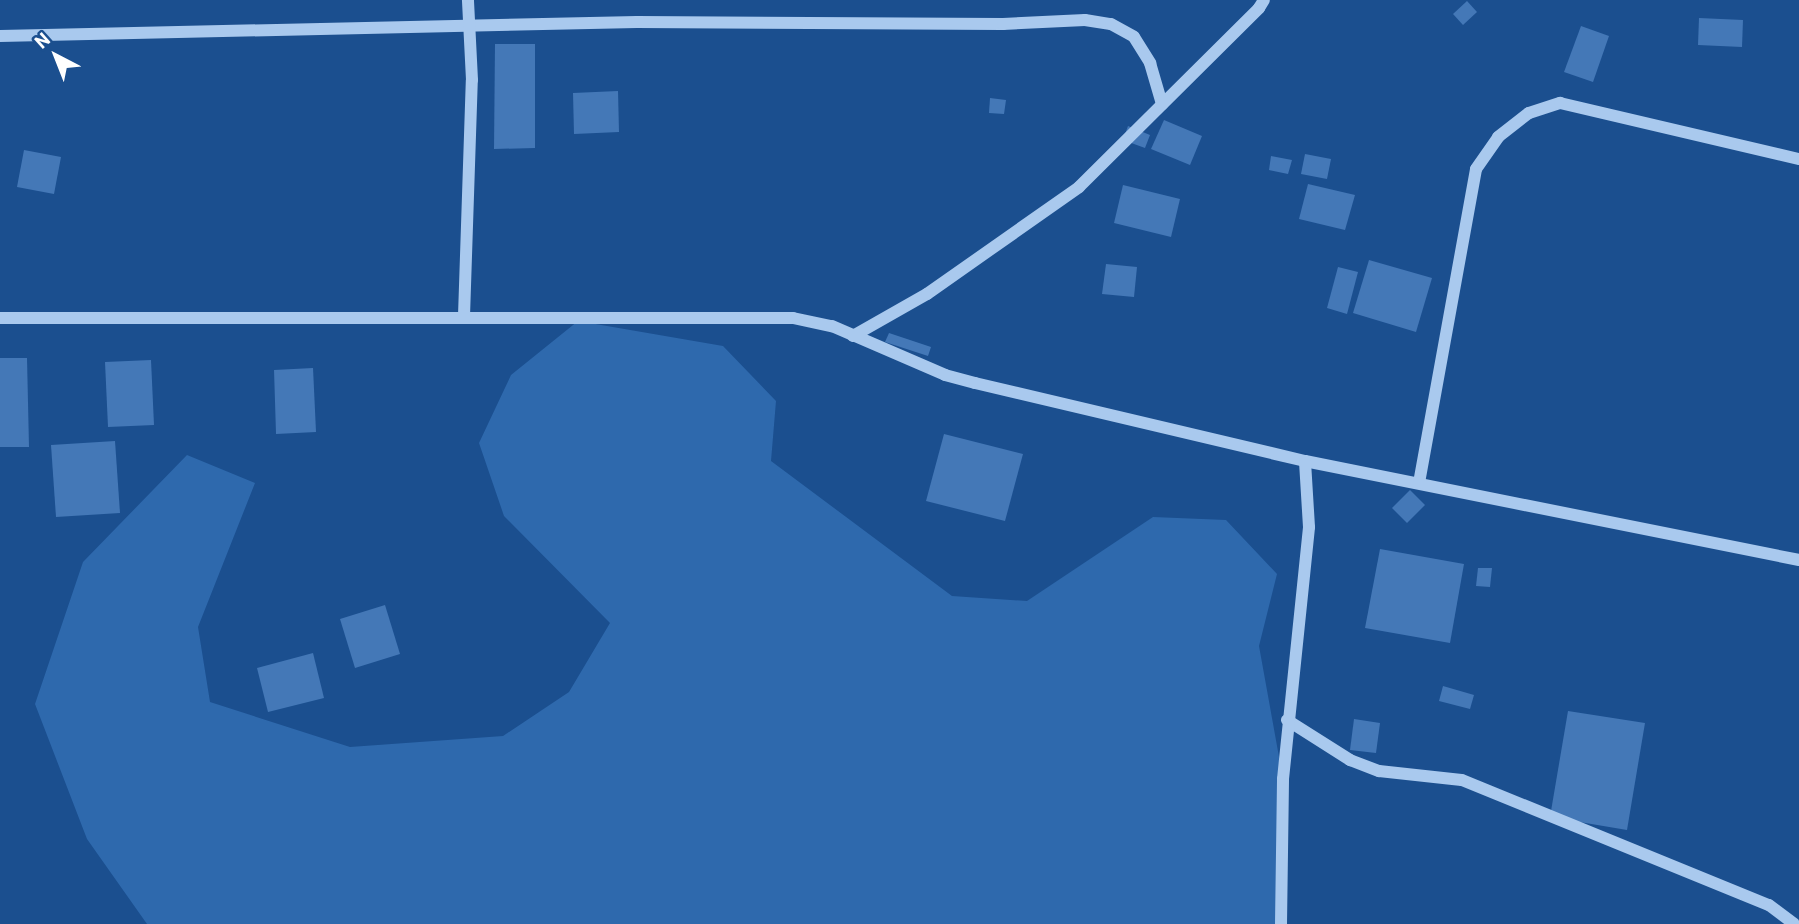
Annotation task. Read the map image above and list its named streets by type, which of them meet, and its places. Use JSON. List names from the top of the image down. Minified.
{"north":"top left"}
